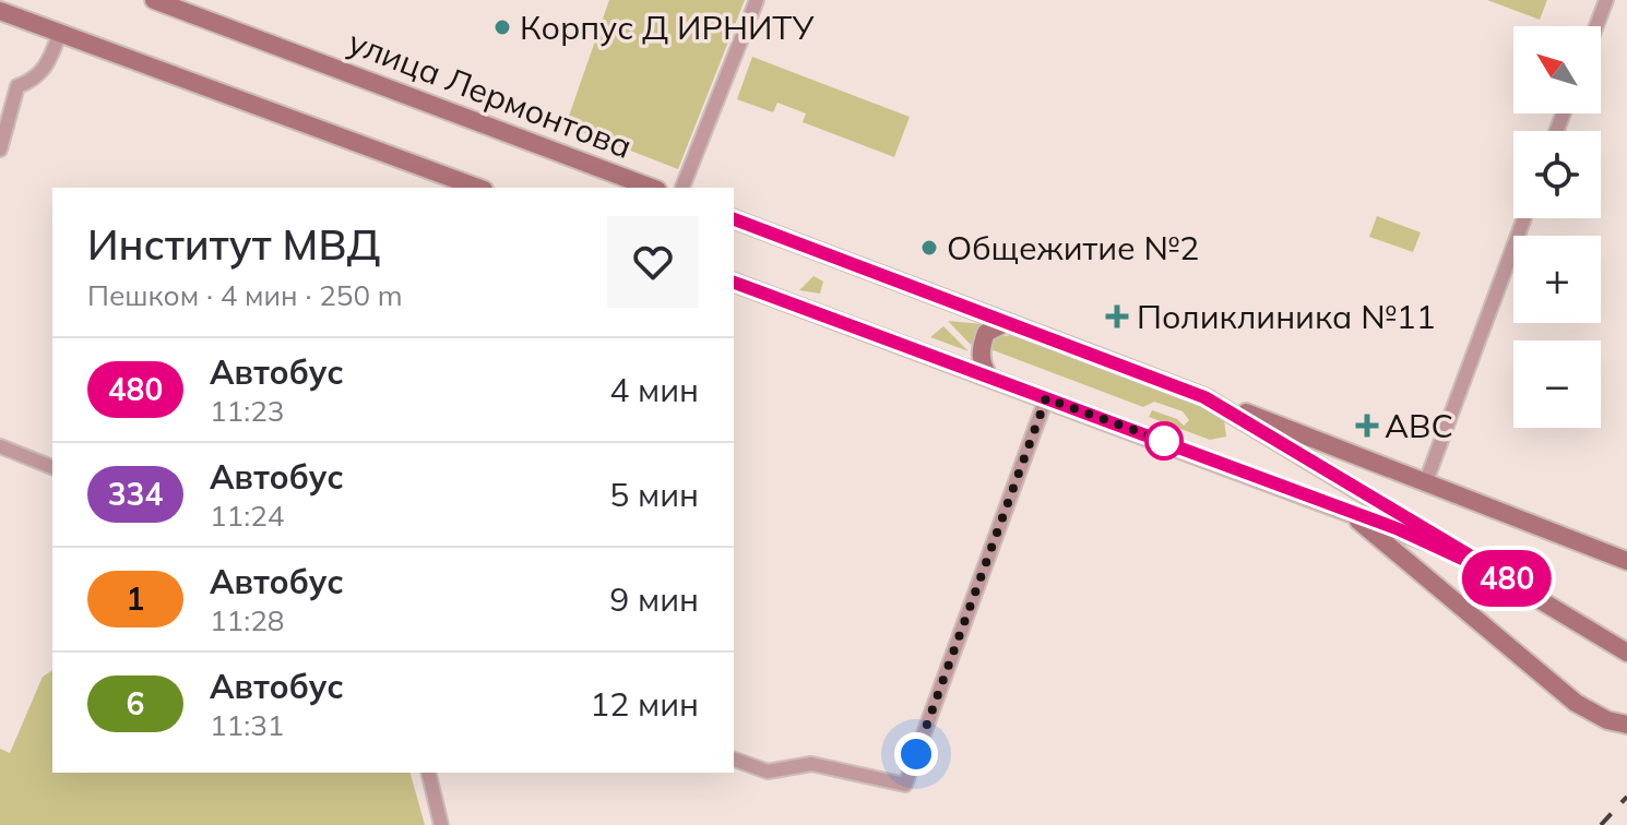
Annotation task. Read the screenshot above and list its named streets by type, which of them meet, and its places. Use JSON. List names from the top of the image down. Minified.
{"streets":{"main road":["улица Лермонтова"]},"places":{"other":["Корпус Д ИРНИТУ","Общежитие №2"],"health":["Поликлиника №11","ABC"]},"lines":["bus line 480"],"north":"top left","page":{"on_map":"480","map_buttons":["+","−"],"heading":["Институт МВД","Пешком · 4 мин · 250 m"],"list":[{"mark":"480","name":"Автобус","note":"11:23","value":"4 мин"},{"mark":"334","name":"Автобус","note":"11:24","value":"5 мин"},{"mark":"1","name":"Автобус","note":"11:28","value":"9 мин"},{"mark":"6","name":"Автобус","note":"11:31","value":"12 мин"}]}}
